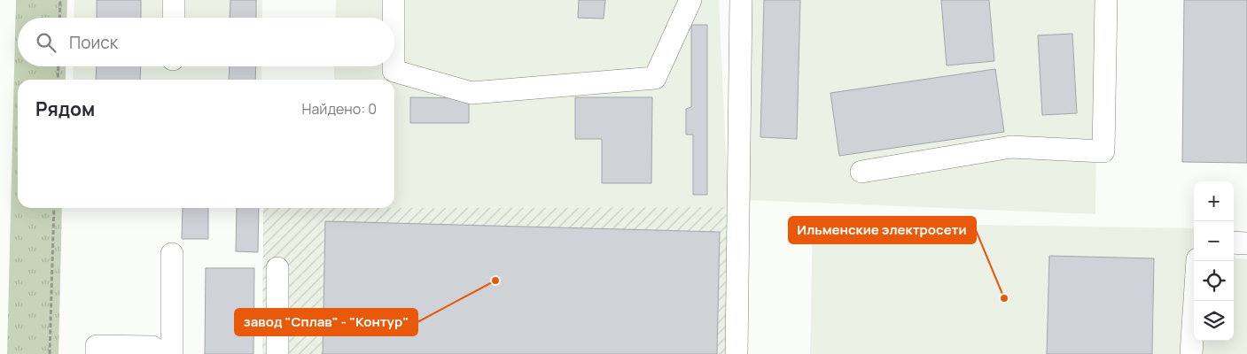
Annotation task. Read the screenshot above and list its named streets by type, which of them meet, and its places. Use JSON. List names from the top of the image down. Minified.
{"places":["завод \"Сплав\" - \"Контур\"","Ильменские электросети"],"page":{"search":"Поиск","heading":["Рядом","Найдено: 0"],"map_buttons":["+","−"]}}
